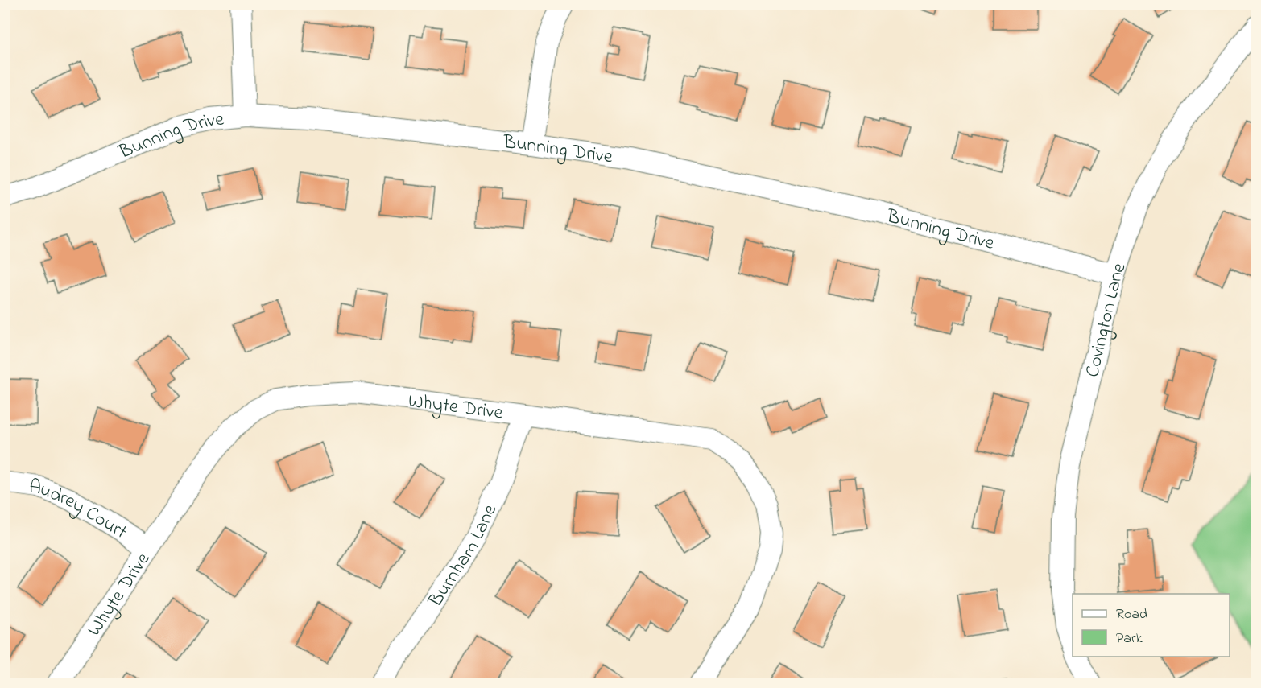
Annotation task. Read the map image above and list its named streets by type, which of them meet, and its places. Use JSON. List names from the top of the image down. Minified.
{"streets":{"street":["Bunning Drive","Covington Lane","Whyte Drive","Audrey Court","Burnham Lane"]},"crossings":[["Bunning Drive","Covington Lane"],["Whyte Drive","Audrey Court"],["Whyte Drive","Burnham Lane"]],"legend":["Road","Park"]}
